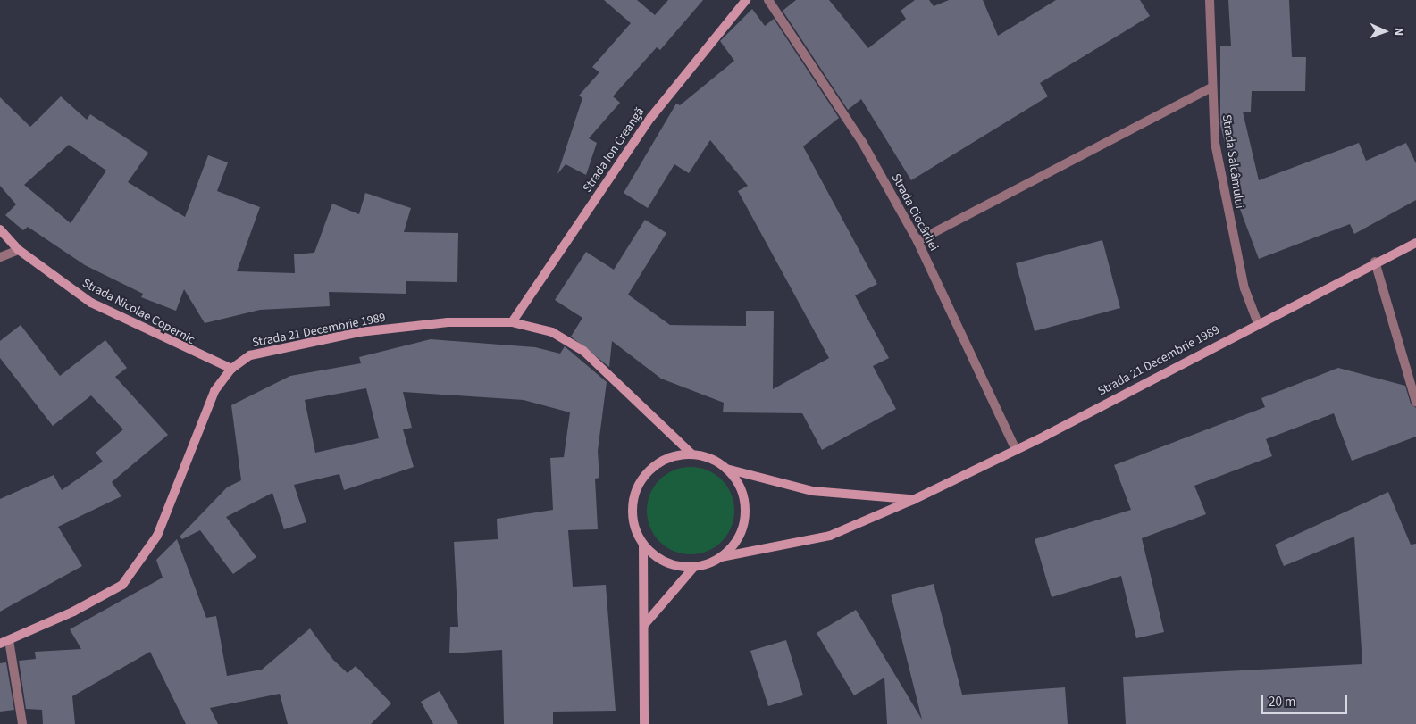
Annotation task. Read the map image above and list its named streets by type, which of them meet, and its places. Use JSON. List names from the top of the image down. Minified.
{"streets":{"main road":["Strada Ion Creangă","Strada Nicolae Copernic","Strada 21 Decembrie 1989"],"street":["Strada Salcâmului","Strada Ciocârliei"]},"crossings":[["Strada Ion Creangă","Strada 21 Decembrie 1989"],["Strada Salcâmului","Strada 21 Decembrie 1989"],["Strada Ciocârliei","Strada 21 Decembrie 1989"],["Strada Nicolae Copernic","Strada 21 Decembrie 1989"]],"scale_bar":"20 m","north":"right"}
